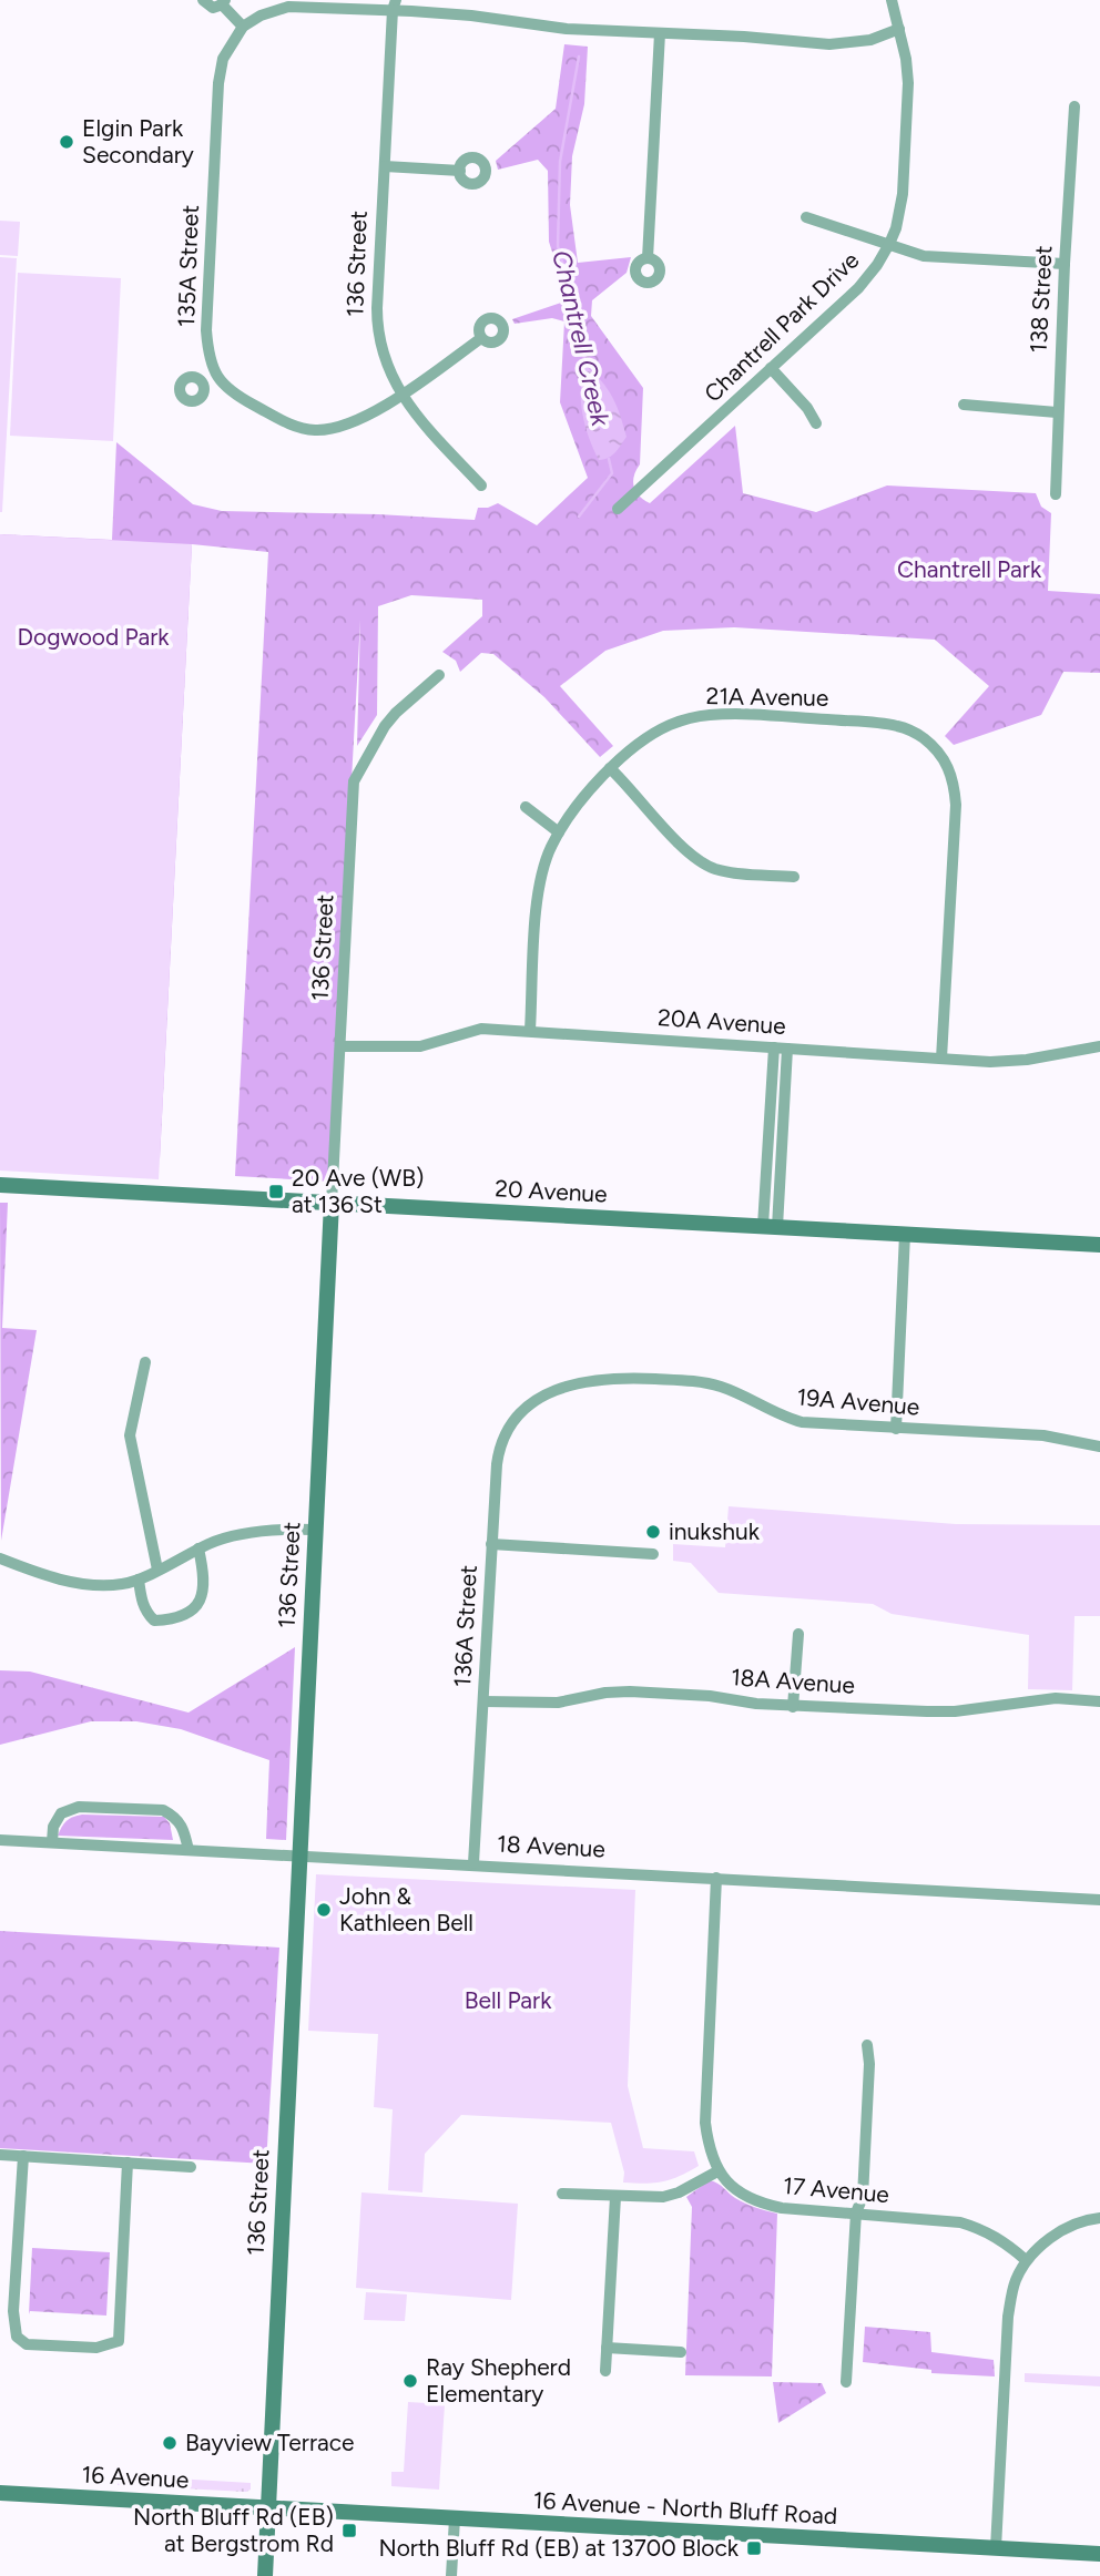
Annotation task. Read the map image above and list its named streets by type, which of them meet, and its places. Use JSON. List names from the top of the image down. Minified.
{"streets":{"street":["136 Street","135A Street","138 Street","Chantrell Park Drive","21A Avenue","20A Avenue","20 Avenue","19A Avenue","136A Street","18A Avenue","18 Avenue","17 Avenue","16 Avenue","16 Avenue - North Bluff Road"]},"crossings":[["136 Street","20A Avenue"],["136 Street","20 Avenue"],["136 Street","18 Avenue"],["136 Street","16 Avenue"],["136 Street","16 Avenue - North Bluff Road"],["21A Avenue","20A Avenue"],["19A Avenue","136A Street"],["136A Street","18A Avenue"],["136A Street","18 Avenue"],["16 Avenue","16 Avenue - North Bluff Road"]],"water":["Chantrell Creek"],"parks":["Chantrell Park","Dogwood Park","Bell Park"],"places":{"other":["Elgin Park Secondary","inukshuk","John & Kathleen Bell","Ray Shepherd Elementary","Bayview Terrace"],"transit":["20 Ave (WB) at 136 St","North Bluff Rd (EB) at Bergstrom Rd","North Bluff Rd (EB) at 13700 Block"]}}
